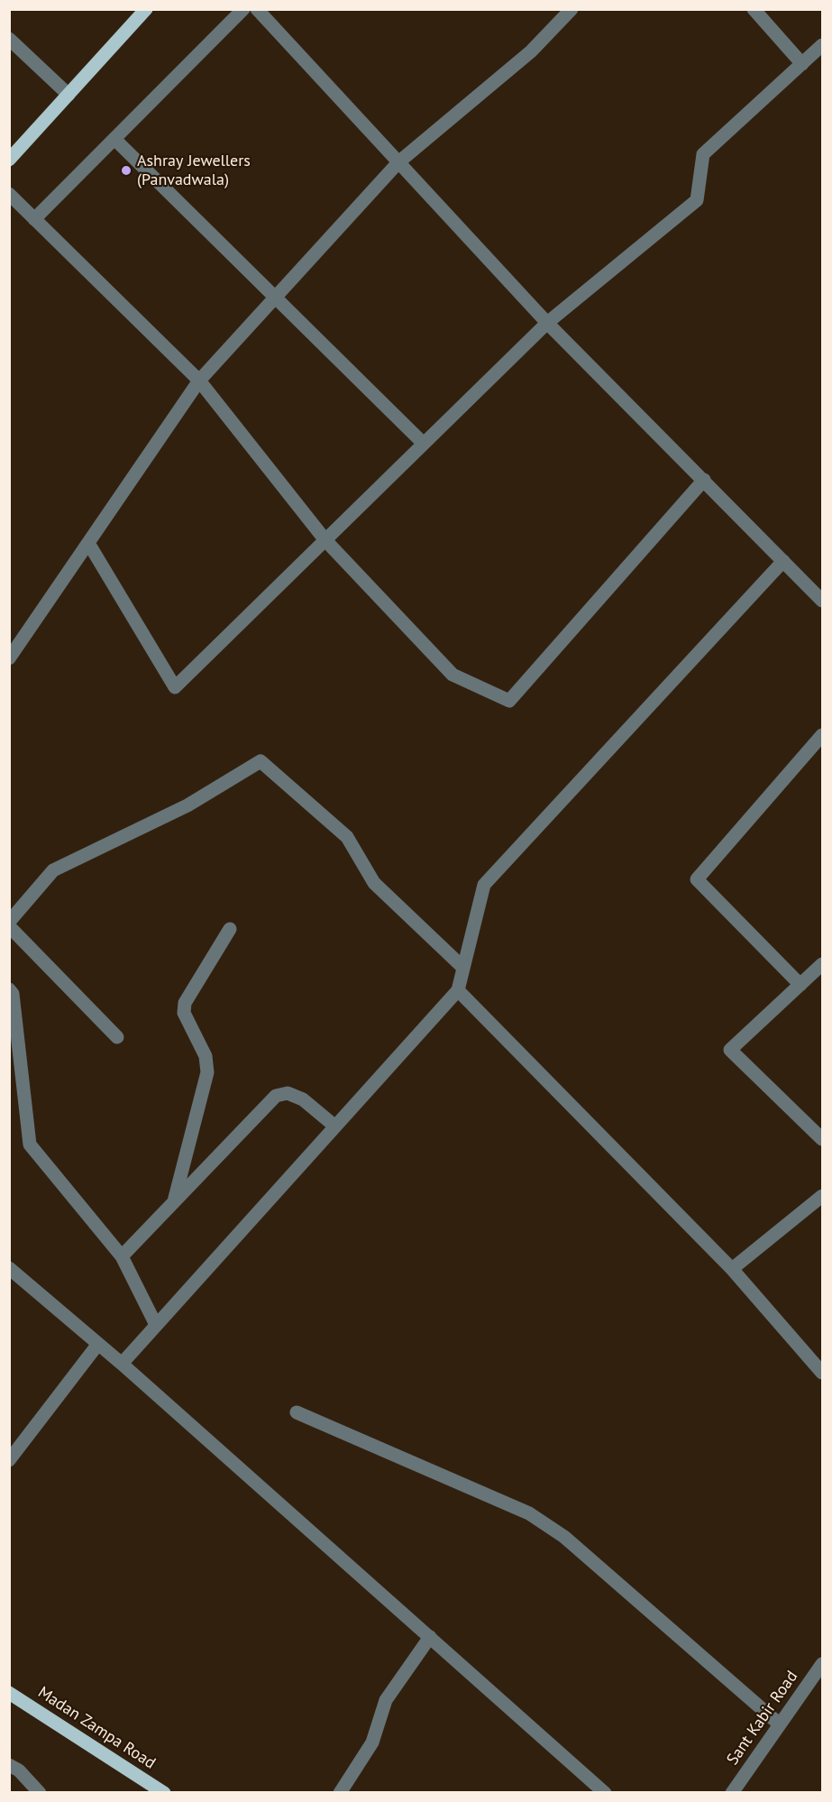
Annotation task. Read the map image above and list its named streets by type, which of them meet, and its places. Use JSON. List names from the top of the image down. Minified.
{"streets":{"main road":["Madan Zampa Road"],"street":["Sant Kabir Road"]},"places":["Ashray Jewellers (Panvadwala)"]}
